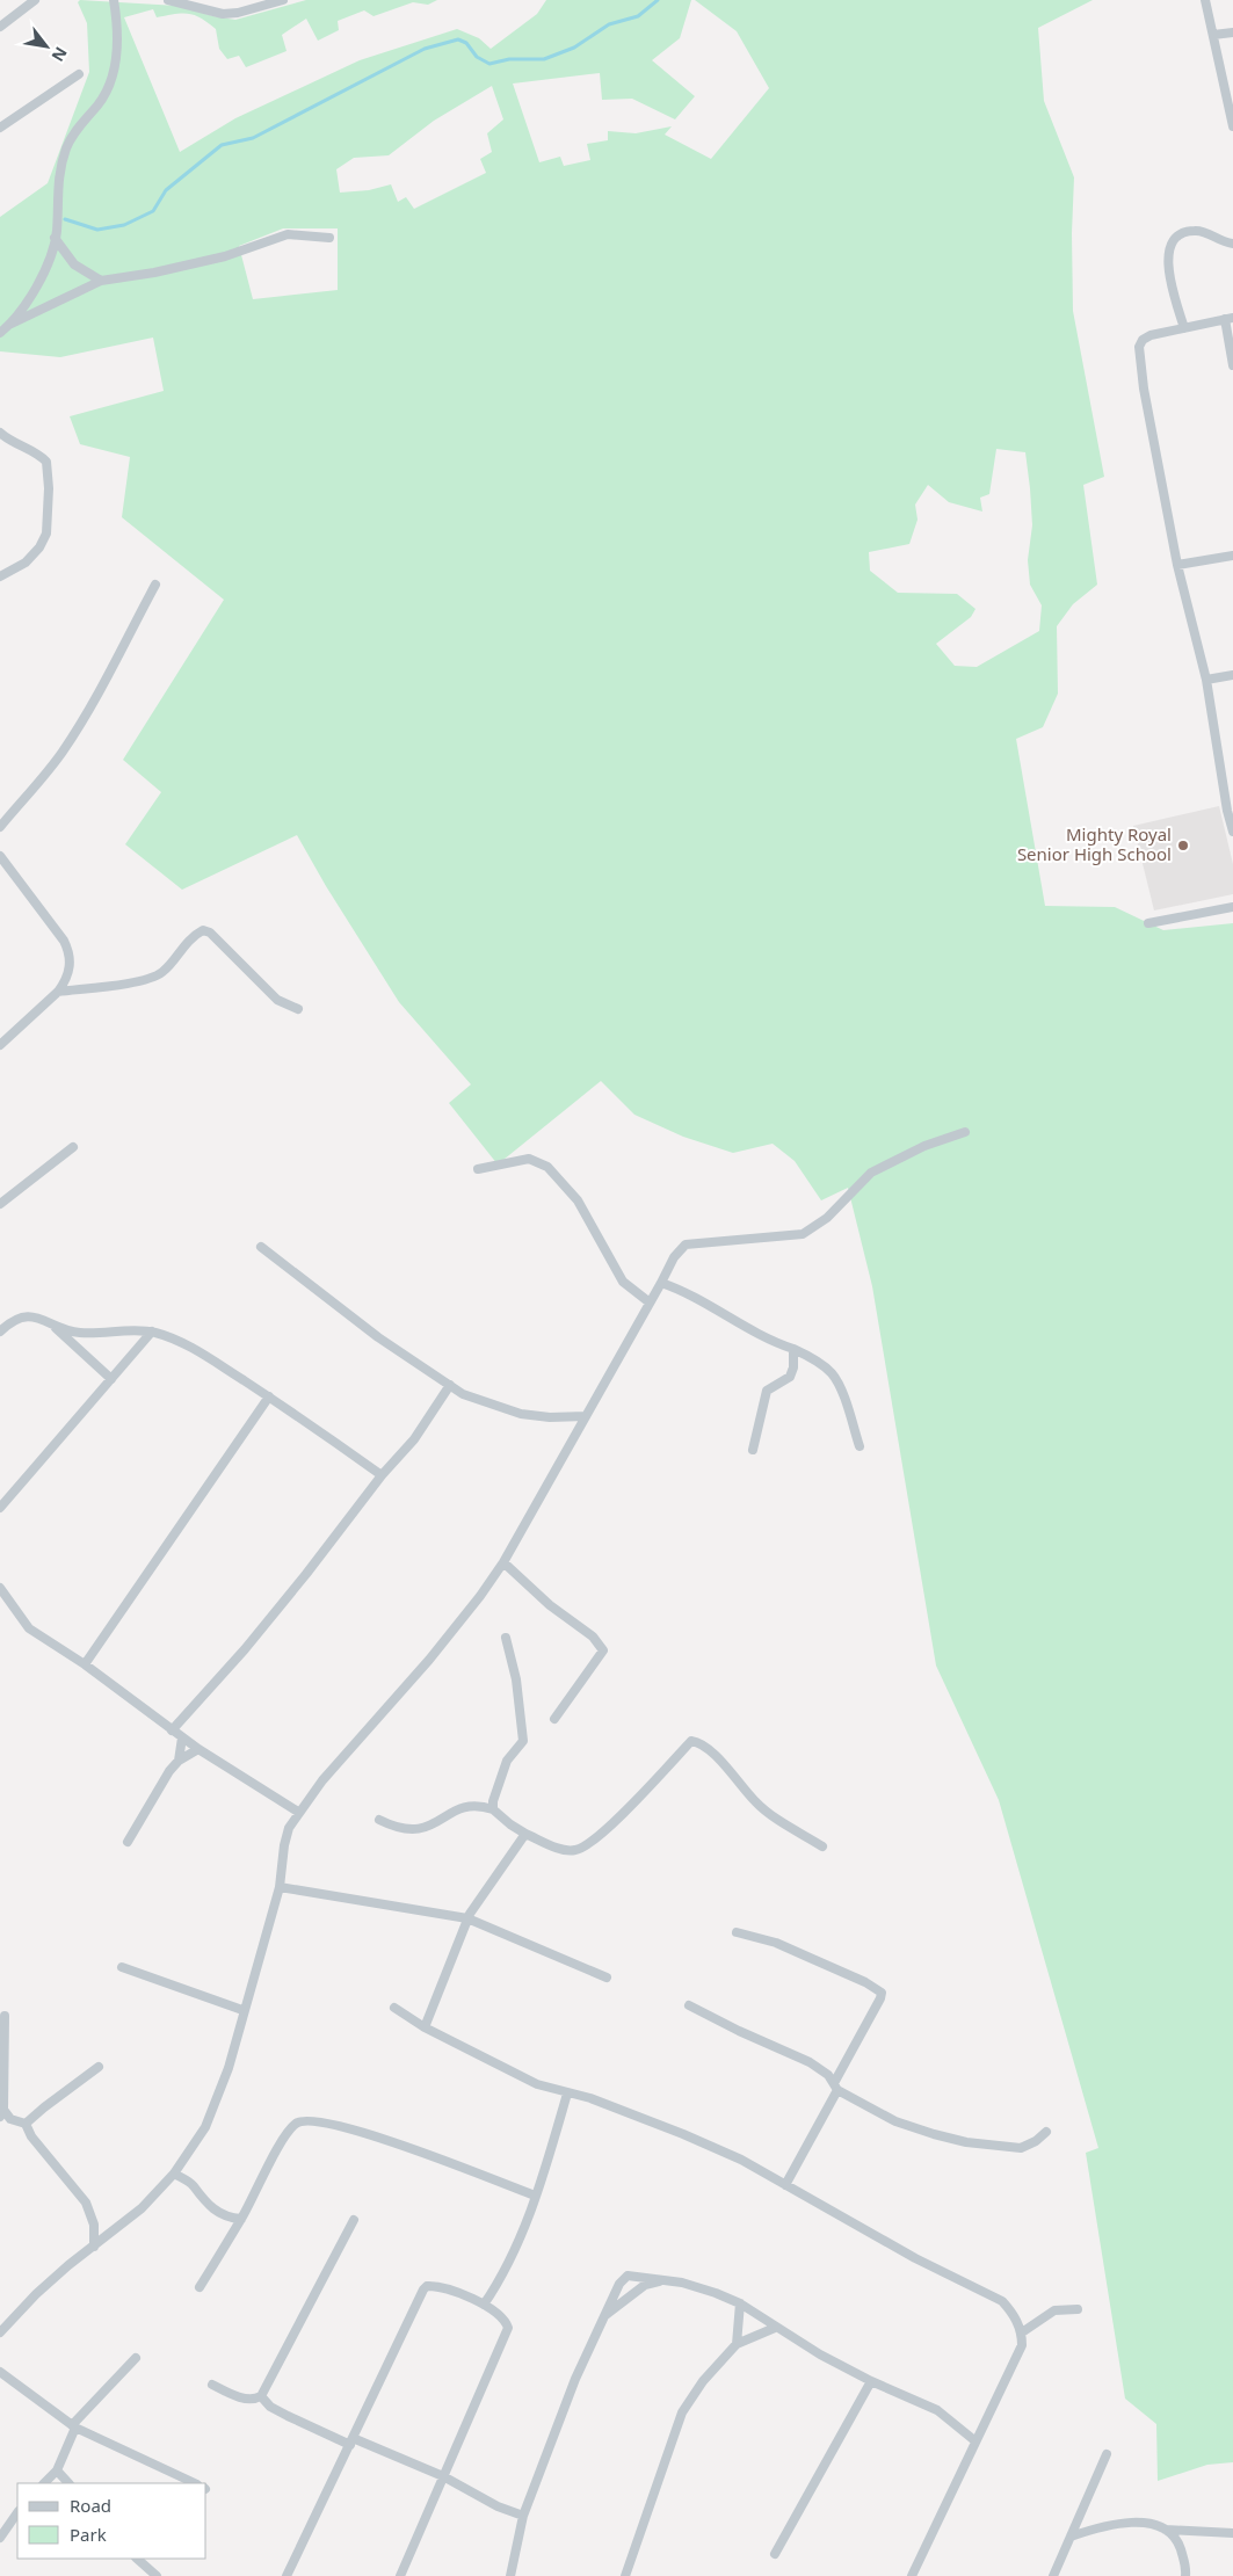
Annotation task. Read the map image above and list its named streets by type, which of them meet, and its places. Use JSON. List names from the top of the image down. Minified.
{"places":["Mighty Royal Senior High School"],"legend":["Road","Park"],"north":"bottom right"}
